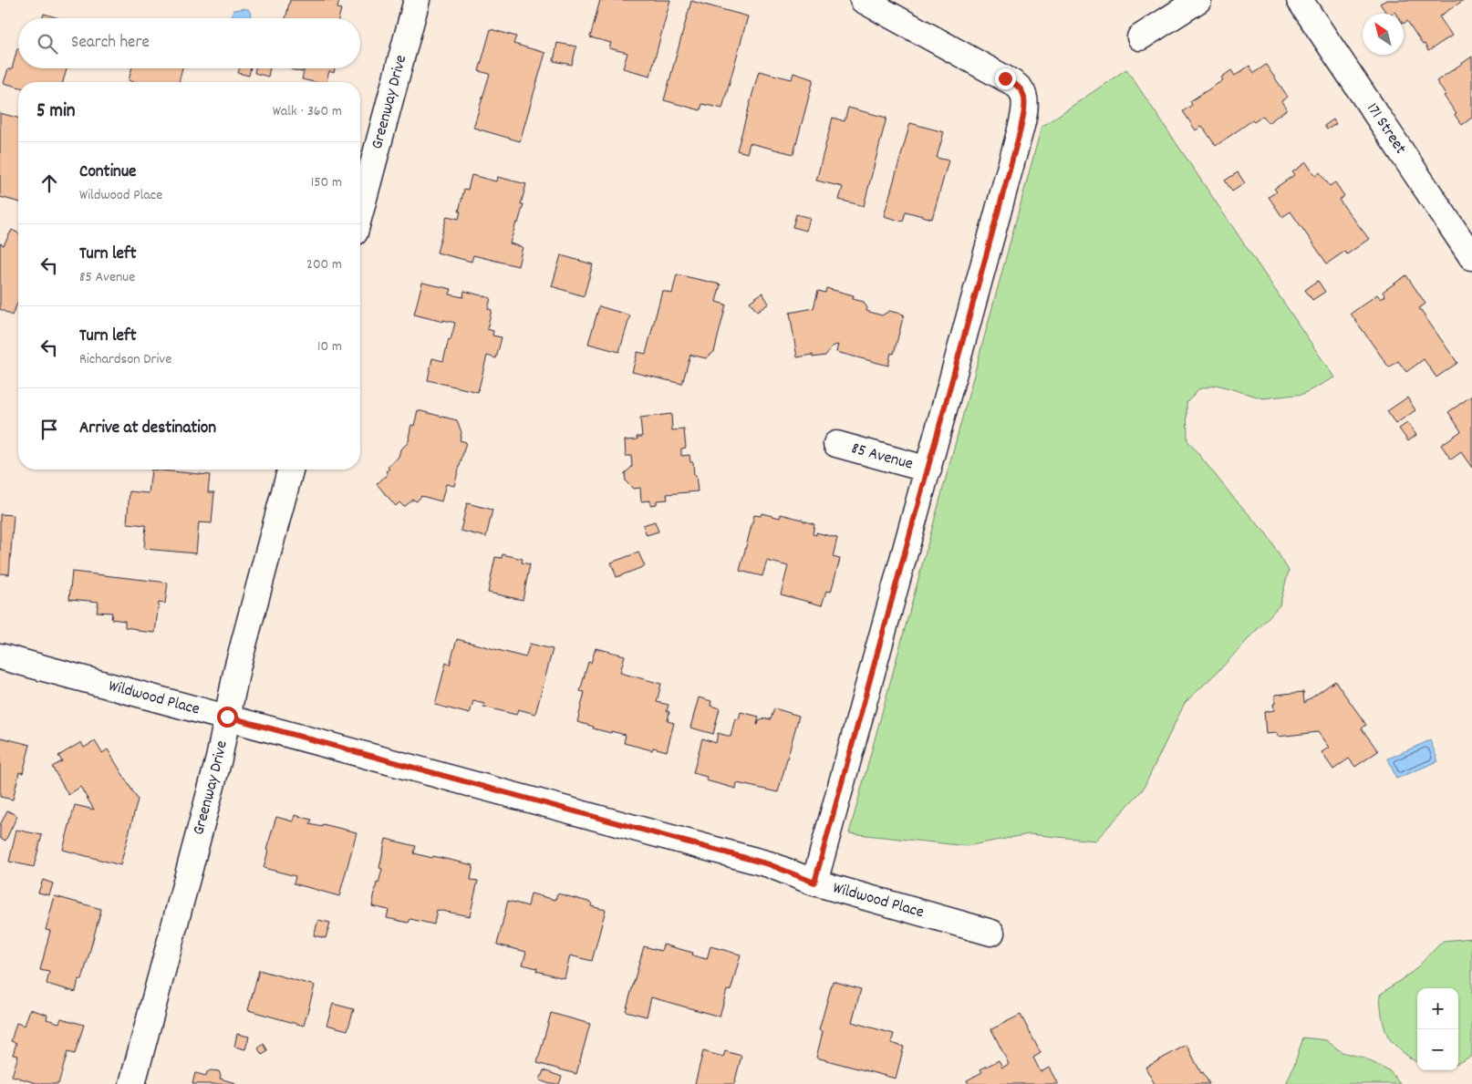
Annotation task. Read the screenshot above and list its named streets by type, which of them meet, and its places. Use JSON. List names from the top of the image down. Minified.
{"streets":{"street":["Greenway Drive","171 Street","85 Avenue","Wildwood Place"]},"crossings":[["Greenway Drive","Wildwood Place"],["85 Avenue","Wildwood Place"]],"north":"top left","page":{"search":"Search here","heading":["5 min","Walk · 360 m"],"list":[["Continue","Wildwood Place","150 m"],["Turn left","85 Avenue","200 m"],["Turn left","Richardson Drive","10 m"],"Arrive at destination"],"map_buttons":["+","−"]}}
